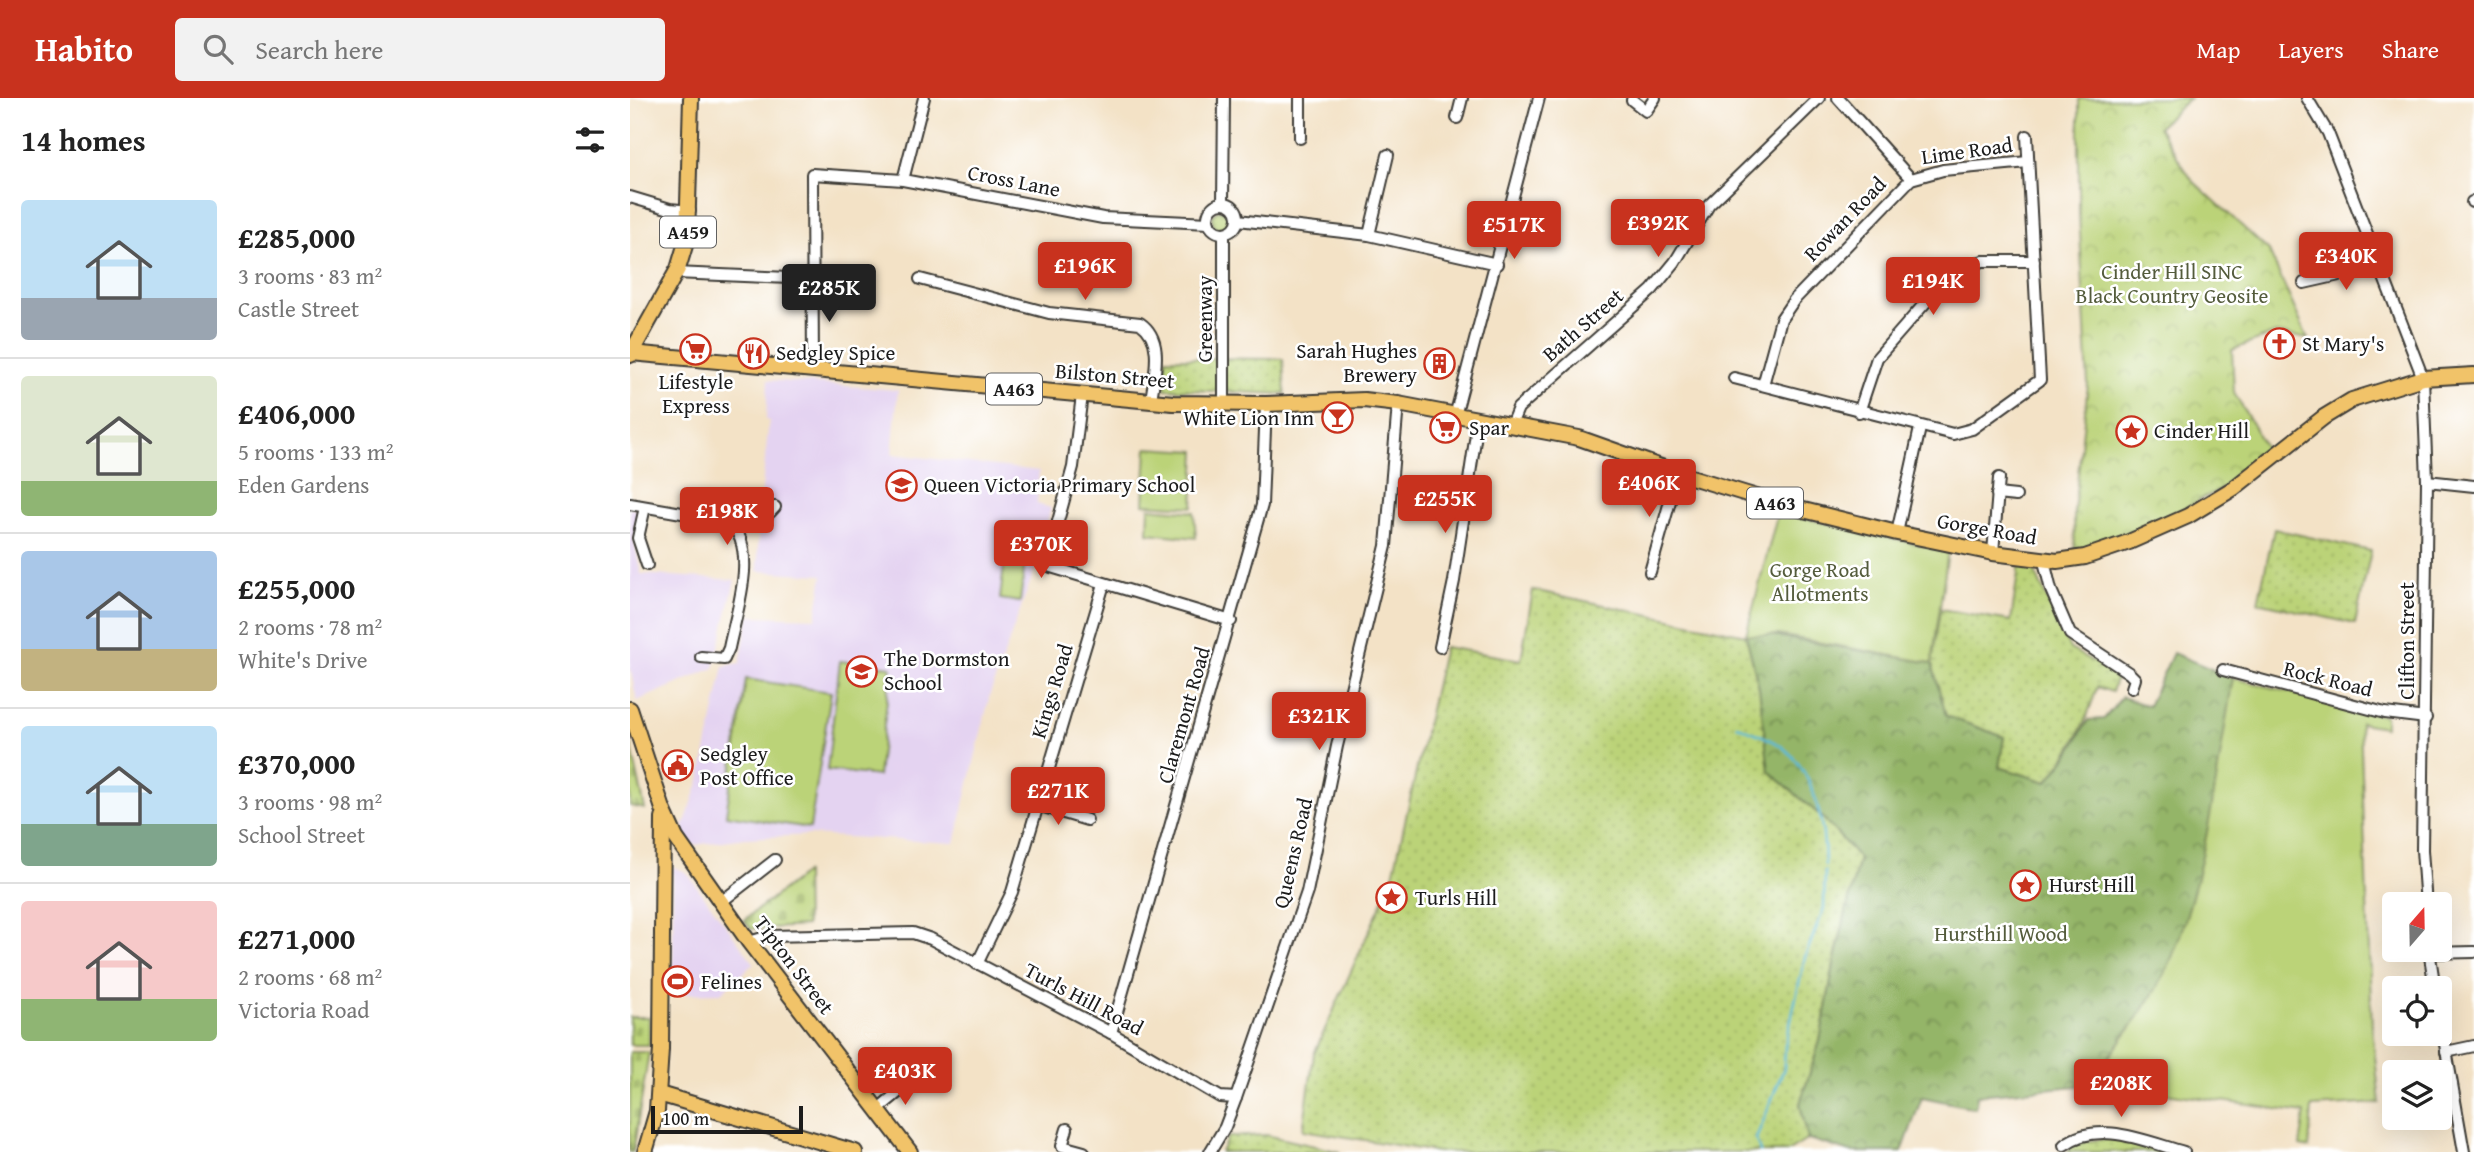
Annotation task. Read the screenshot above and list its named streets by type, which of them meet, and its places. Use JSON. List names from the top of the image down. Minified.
{"streets":{"main road":["A459","Bilston Street","A463","Gorge Road","Tipton Street"],"street":["Lime Road","Cross Lane","Rowan Road","Greenway","Bath Street","Clifton Street","Rock Road","Kings Road","Claremont Road","Queens Road","Turls Hill Road"]},"crossings":[["Lime Road","Rowan Road"],["Cross Lane","Greenway"],["A459","Bilston Street"],["Greenway","Bilston Street"],["Bath Street","Bilston Street"],["Bath Street","Gorge Road"],["Bilston Street","Gorge Road"],["Bilston Street","Claremont Road"],["Bilston Street","Queens Road"],["A463","Gorge Road"],["A463","Clifton Street"],["Gorge Road","Clifton Street"],["Clifton Street","Rock Road"],["Kings Road","Turls Hill Road"],["Claremont Road","Turls Hill Road"],["Queens Road","Turls Hill Road"],["Tipton Street","Turls Hill Road"]],"parks":["Cinder Hill SINC Black Country Geosite","Gorge Road Allotments","Hursthill Wood"],"places":{"church":["St Mary's"],"supermarket":["Lifestyle Express","Spar"],"restaurant":["Sedgley Spice"],"building":["Sarah Hughes Brewery"],"bar":["White Lion Inn"],"place":["Cinder Hill","Hurst Hill","Turls Hill"],"school or university":["Queen Victoria Primary School","The Dormston School"],"public building":["Sedgley Post Office"],"sports":["Felines"]},"scale_bar":"100 m","north":"top","page":{"header":"Habito","search":"Search here","nav":["Map","Layers","Share"],"heading":"14 homes","list":[{"name":"£285,000","note":"3 rooms · 83 m² · Castle Street"},{"name":"£406,000","note":"5 rooms · 133 m² · Eden Gardens"},{"name":"£255,000","note":"2 rooms · 78 m² · White's Drive"},{"name":"£370,000","note":"3 rooms · 98 m² · School Street"},{"name":"£271,000","note":"2 rooms · 68 m² · Victoria Road"}],"price":["£392K","£517K","£340K","£196K","£194K","£285K","£406K","£255K","£198K","£370K","£321K","£271K","£403K","£208K"],"scale":"100 m"}}
